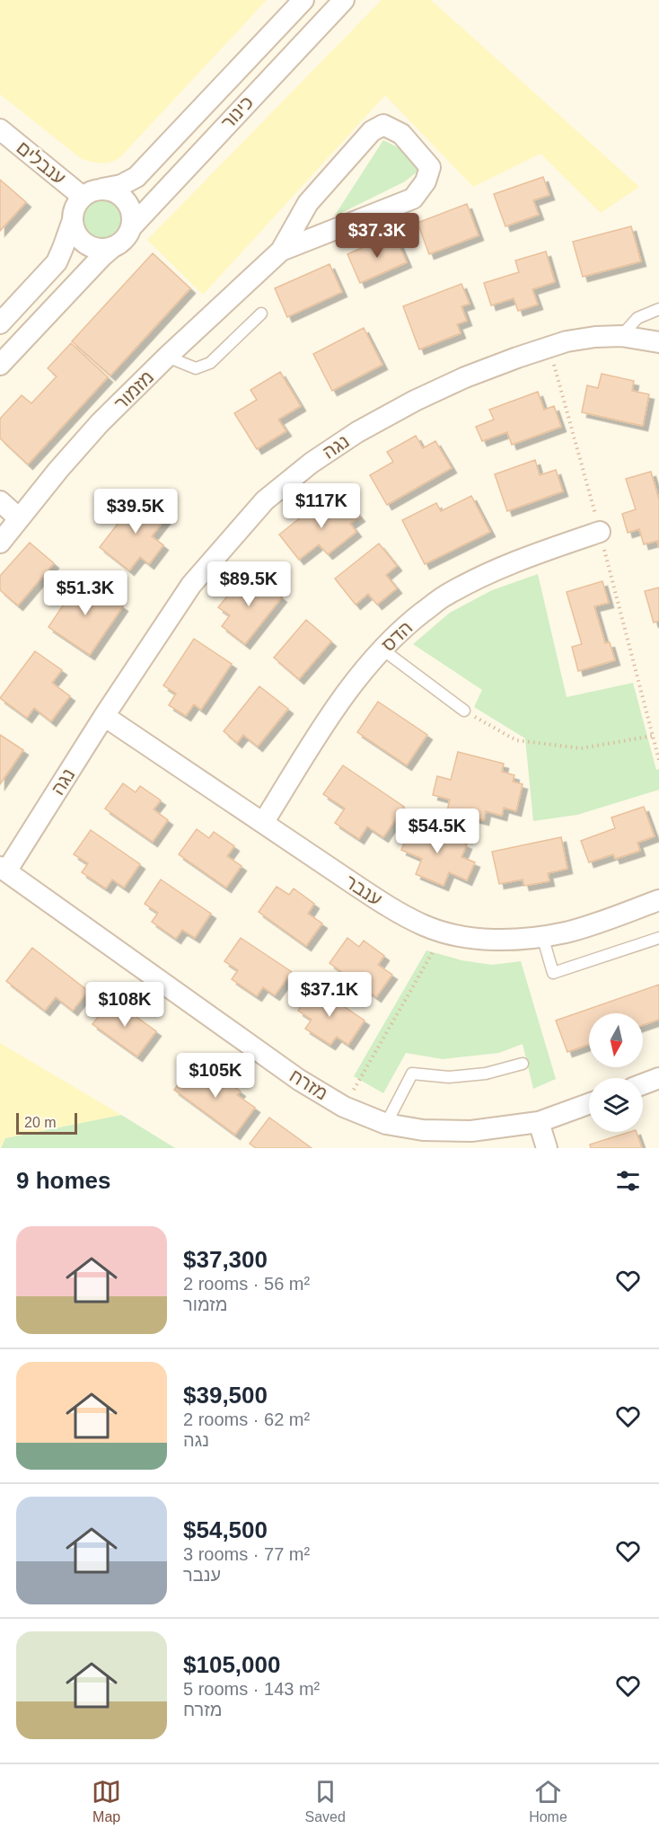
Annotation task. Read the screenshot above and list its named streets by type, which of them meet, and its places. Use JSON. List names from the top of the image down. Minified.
{"streets":{"street":["כינור","ענבלים","מזמור","נגה","הדס","ענבר","מזרח"]},"crossings":[["כינור","ענבלים"],["נגה","ענבר"],["נגה","מזרח"],["הדס","ענבר"]],"scale_bar":"20 m","north":"bottom","page":{"price":["$37.3K","$117K","$39.5K","$89.5K","$51.3K","$54.5K","$37.1K","$108K","$105K"],"scale":"20 m","heading":"9 homes","list":[{"name":"$37,300","note":"2 rooms · 56 m² · מזמור"},{"name":"$39,500","note":"2 rooms · 62 m² · נגה"},{"name":"$54,500","note":"3 rooms · 77 m² · ענבר"},{"name":"$105,000","note":"5 rooms · 143 m² · מזרח"}],"tabs":["Map","Saved","Home"]}}
